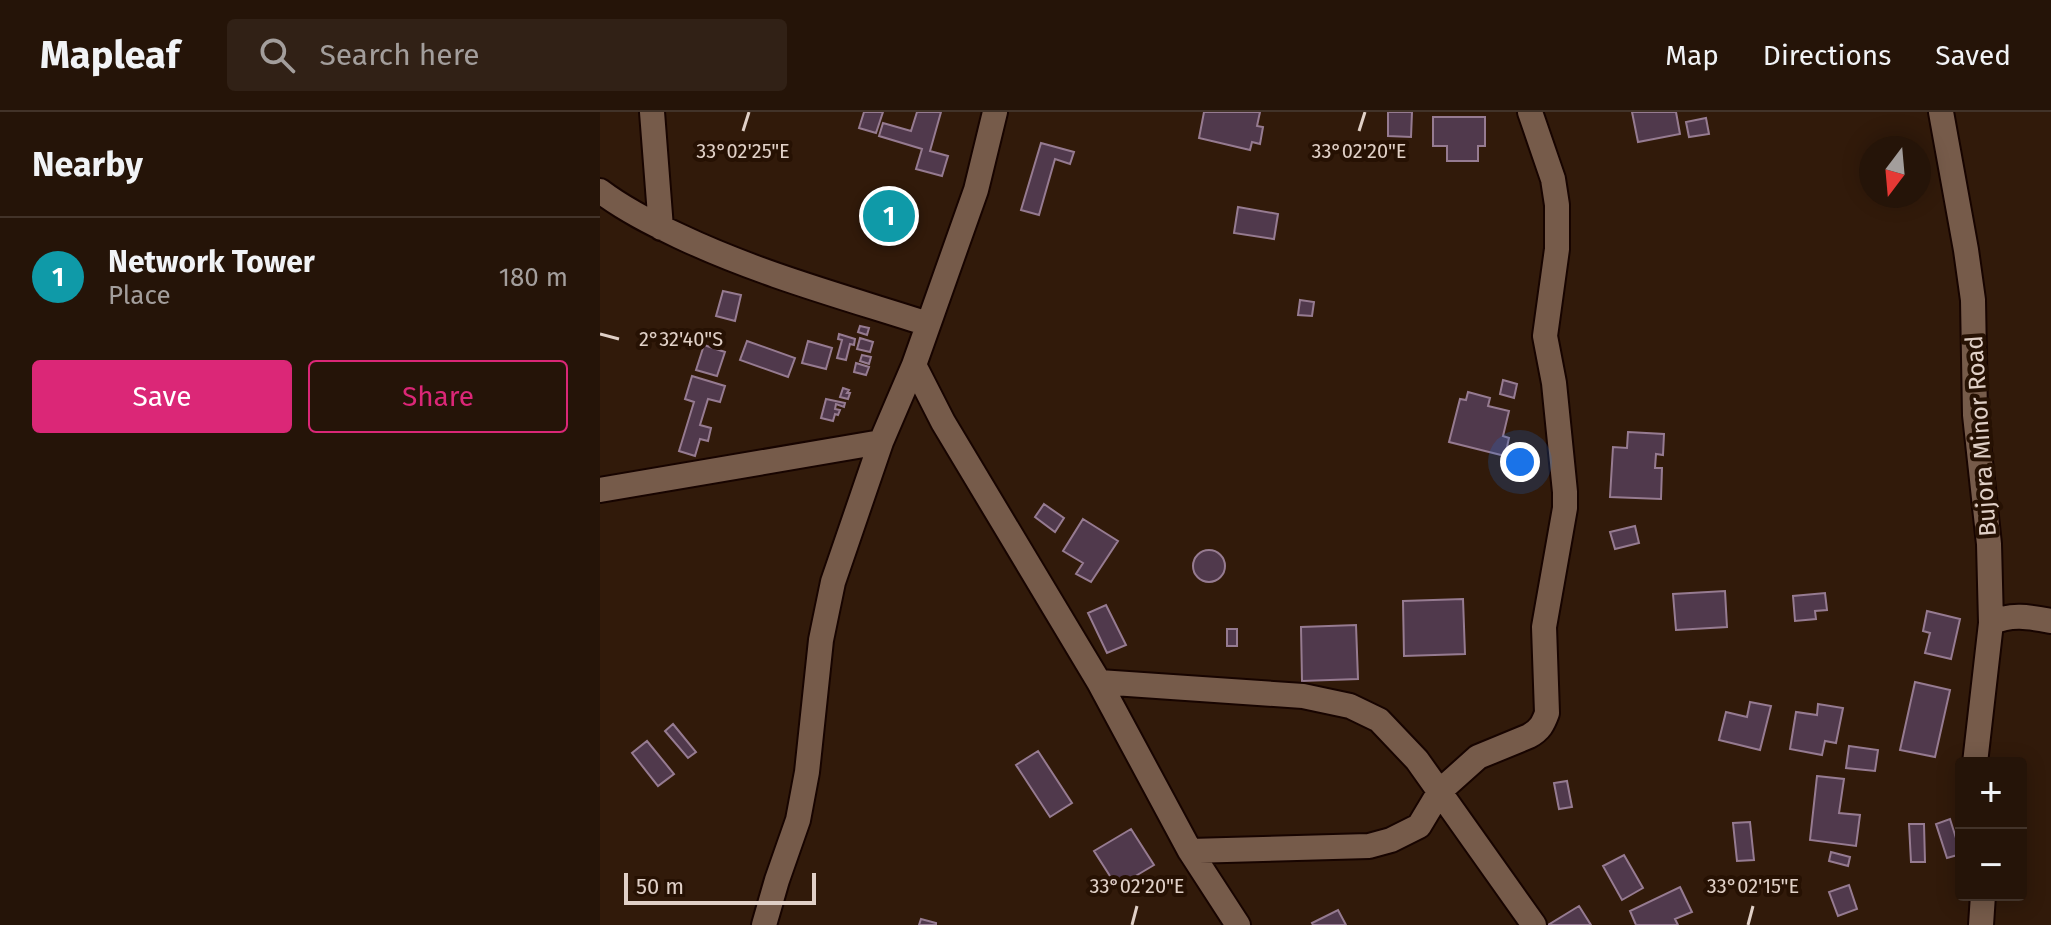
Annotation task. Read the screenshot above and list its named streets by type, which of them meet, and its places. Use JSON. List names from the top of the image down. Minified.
{"streets":{"street":["Bujora Minor Road"]},"scale_bar":"50 m","north":"bottom","page":{"header":"Mapleaf","search":"Search here","nav":["Map","Directions","Saved"],"heading":"Nearby","pins":"1","list":[{"mark":"1","name":"Network Tower","note":"Place","value":"180 m"}],"buttons":["Save","Share"],"map_buttons":["+","−"],"scale":"50 m"},"coordinates":["33°02'25\"E","33°02'20\"E","2°32'40\"S","33°02'15\"E"]}
